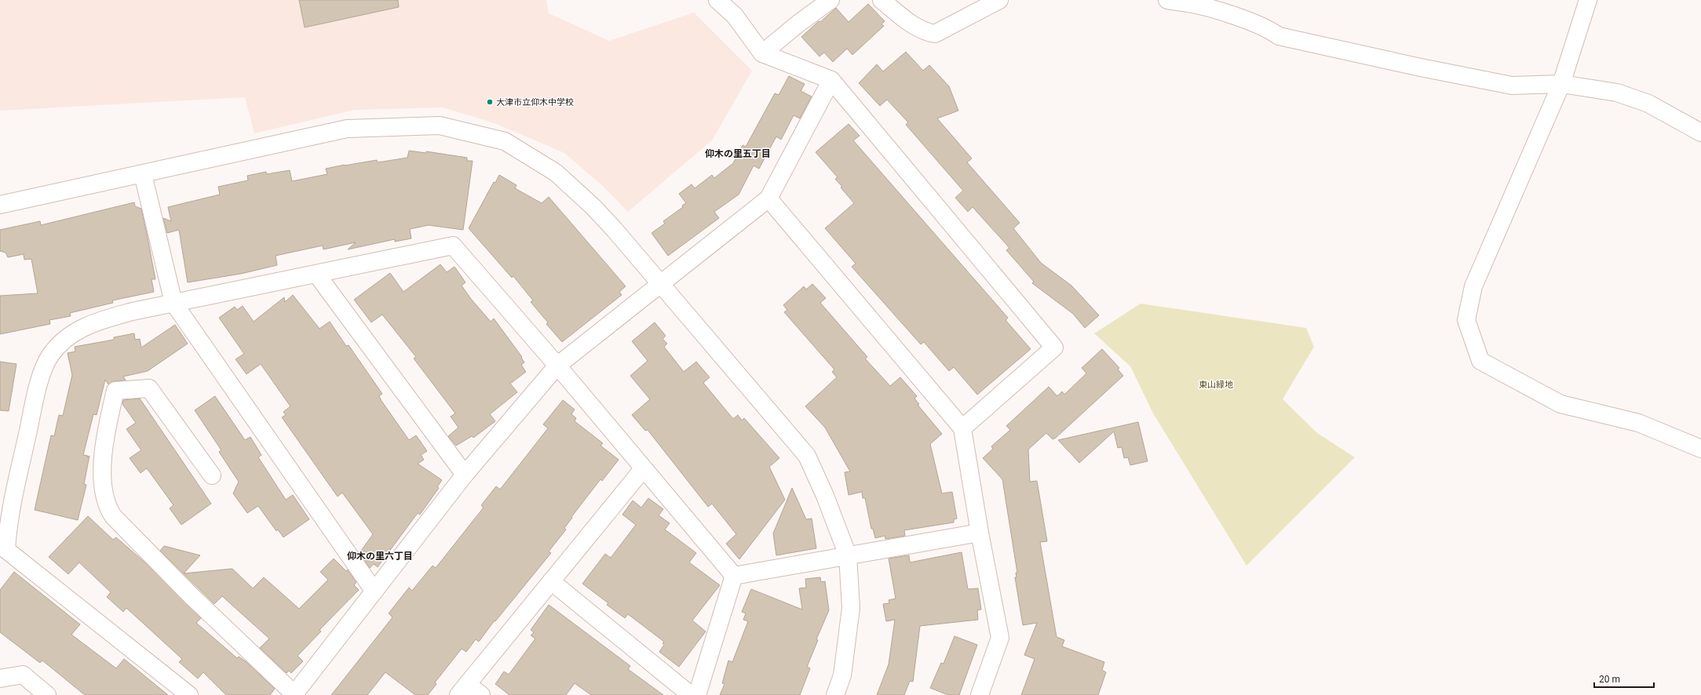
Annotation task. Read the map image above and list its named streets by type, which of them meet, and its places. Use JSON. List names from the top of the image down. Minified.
{"districts":["仰木の里五丁目","仰木の里六丁目"],"parks":["東山緑地"],"places":["大津市立仰木中学校"],"scale_bar":"20 m"}
